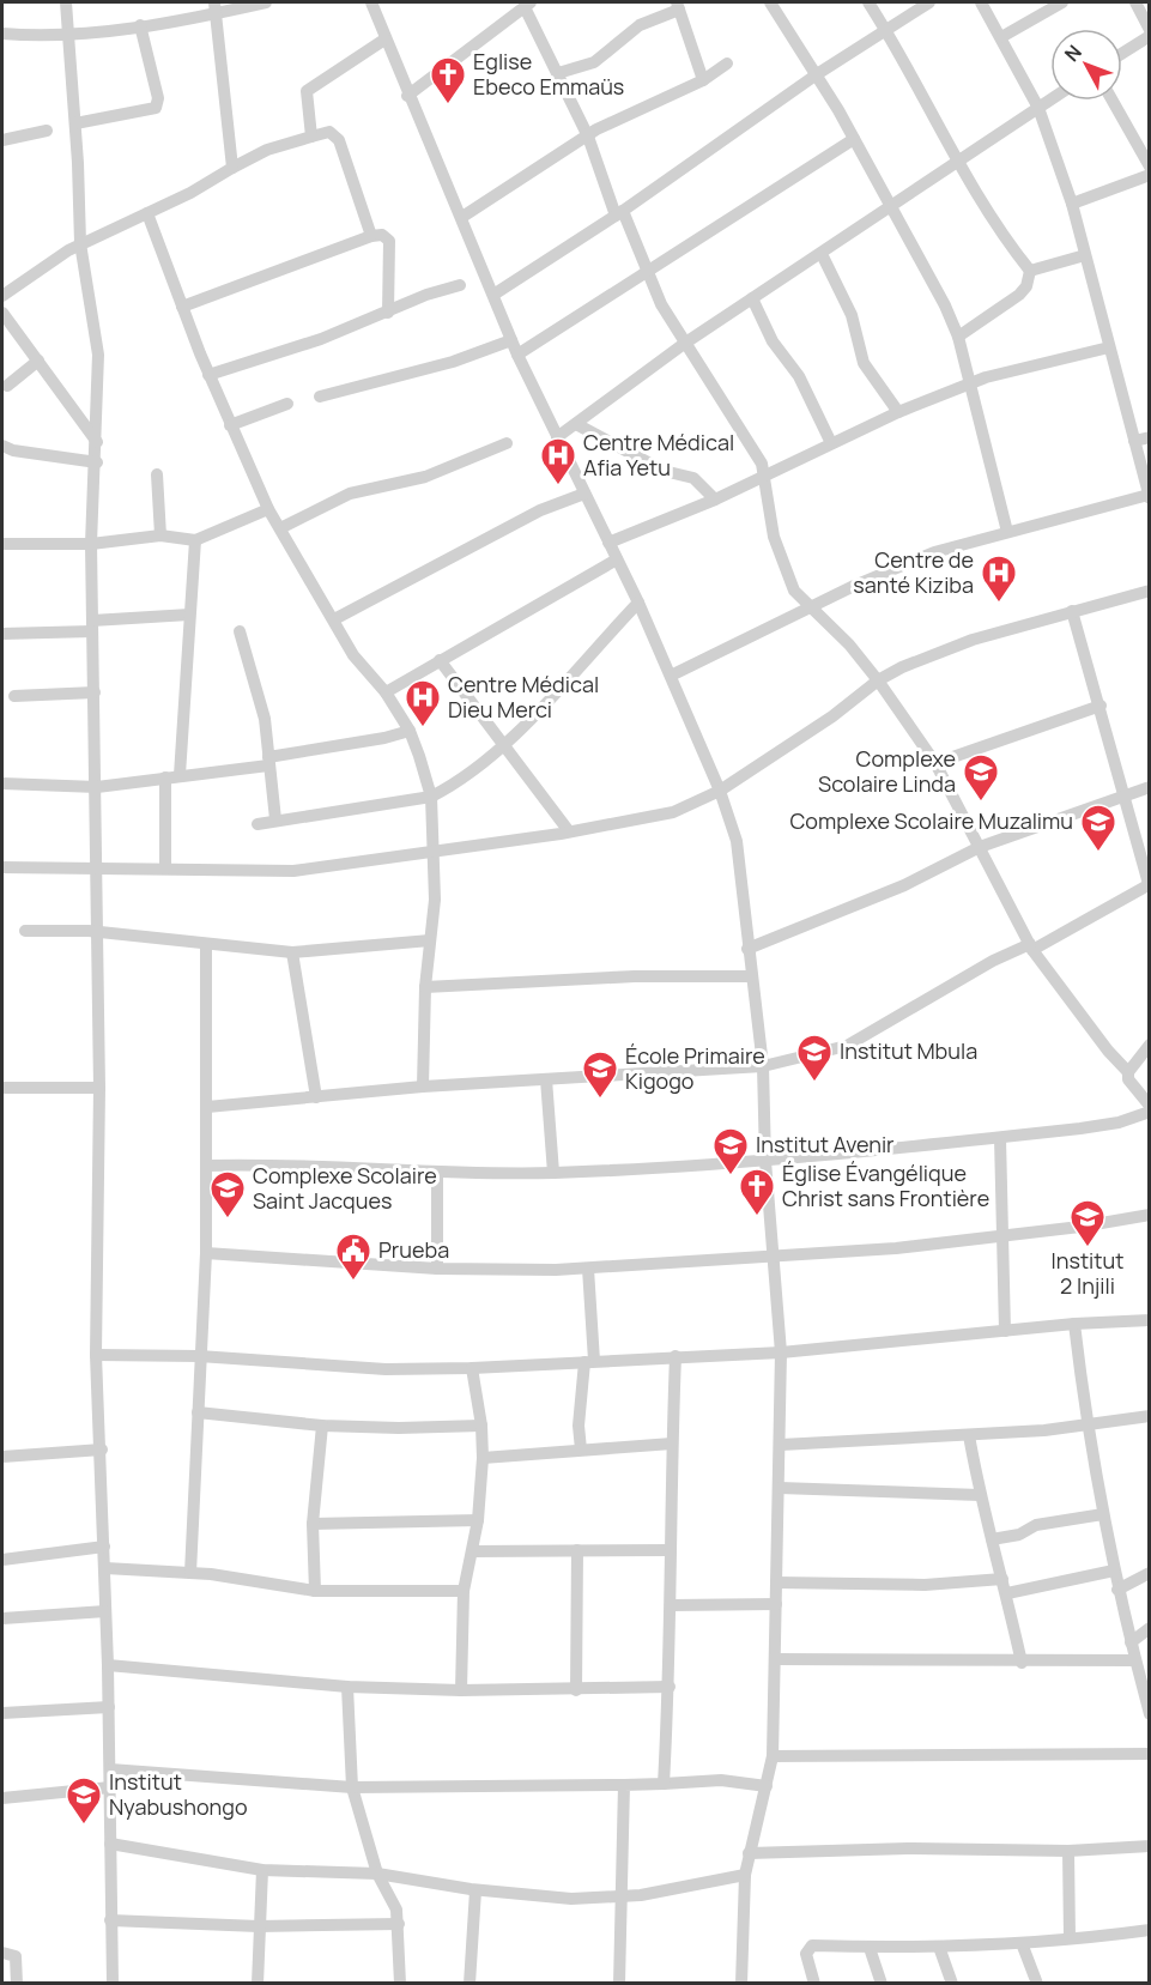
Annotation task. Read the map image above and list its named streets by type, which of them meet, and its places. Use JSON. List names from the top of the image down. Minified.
{"places":{"church":["Eglise Ebeco Emmaüs","Église Évangélique Christ sans Frontière"],"hospital":["Centre Médical Afia Yetu","Centre de santé Kiziba","Centre Médical Dieu Merci"],"school or university":["Complexe Scolaire Linda","Complexe Scolaire Muzalimu","Institut Mbula","École Primaire Kigogo","Institut Avenir","Complexe Scolaire Saint Jacques","Institut 2 Injili","Institut Nyabushongo"],"public building":["Prueba"]},"north":"top left"}
